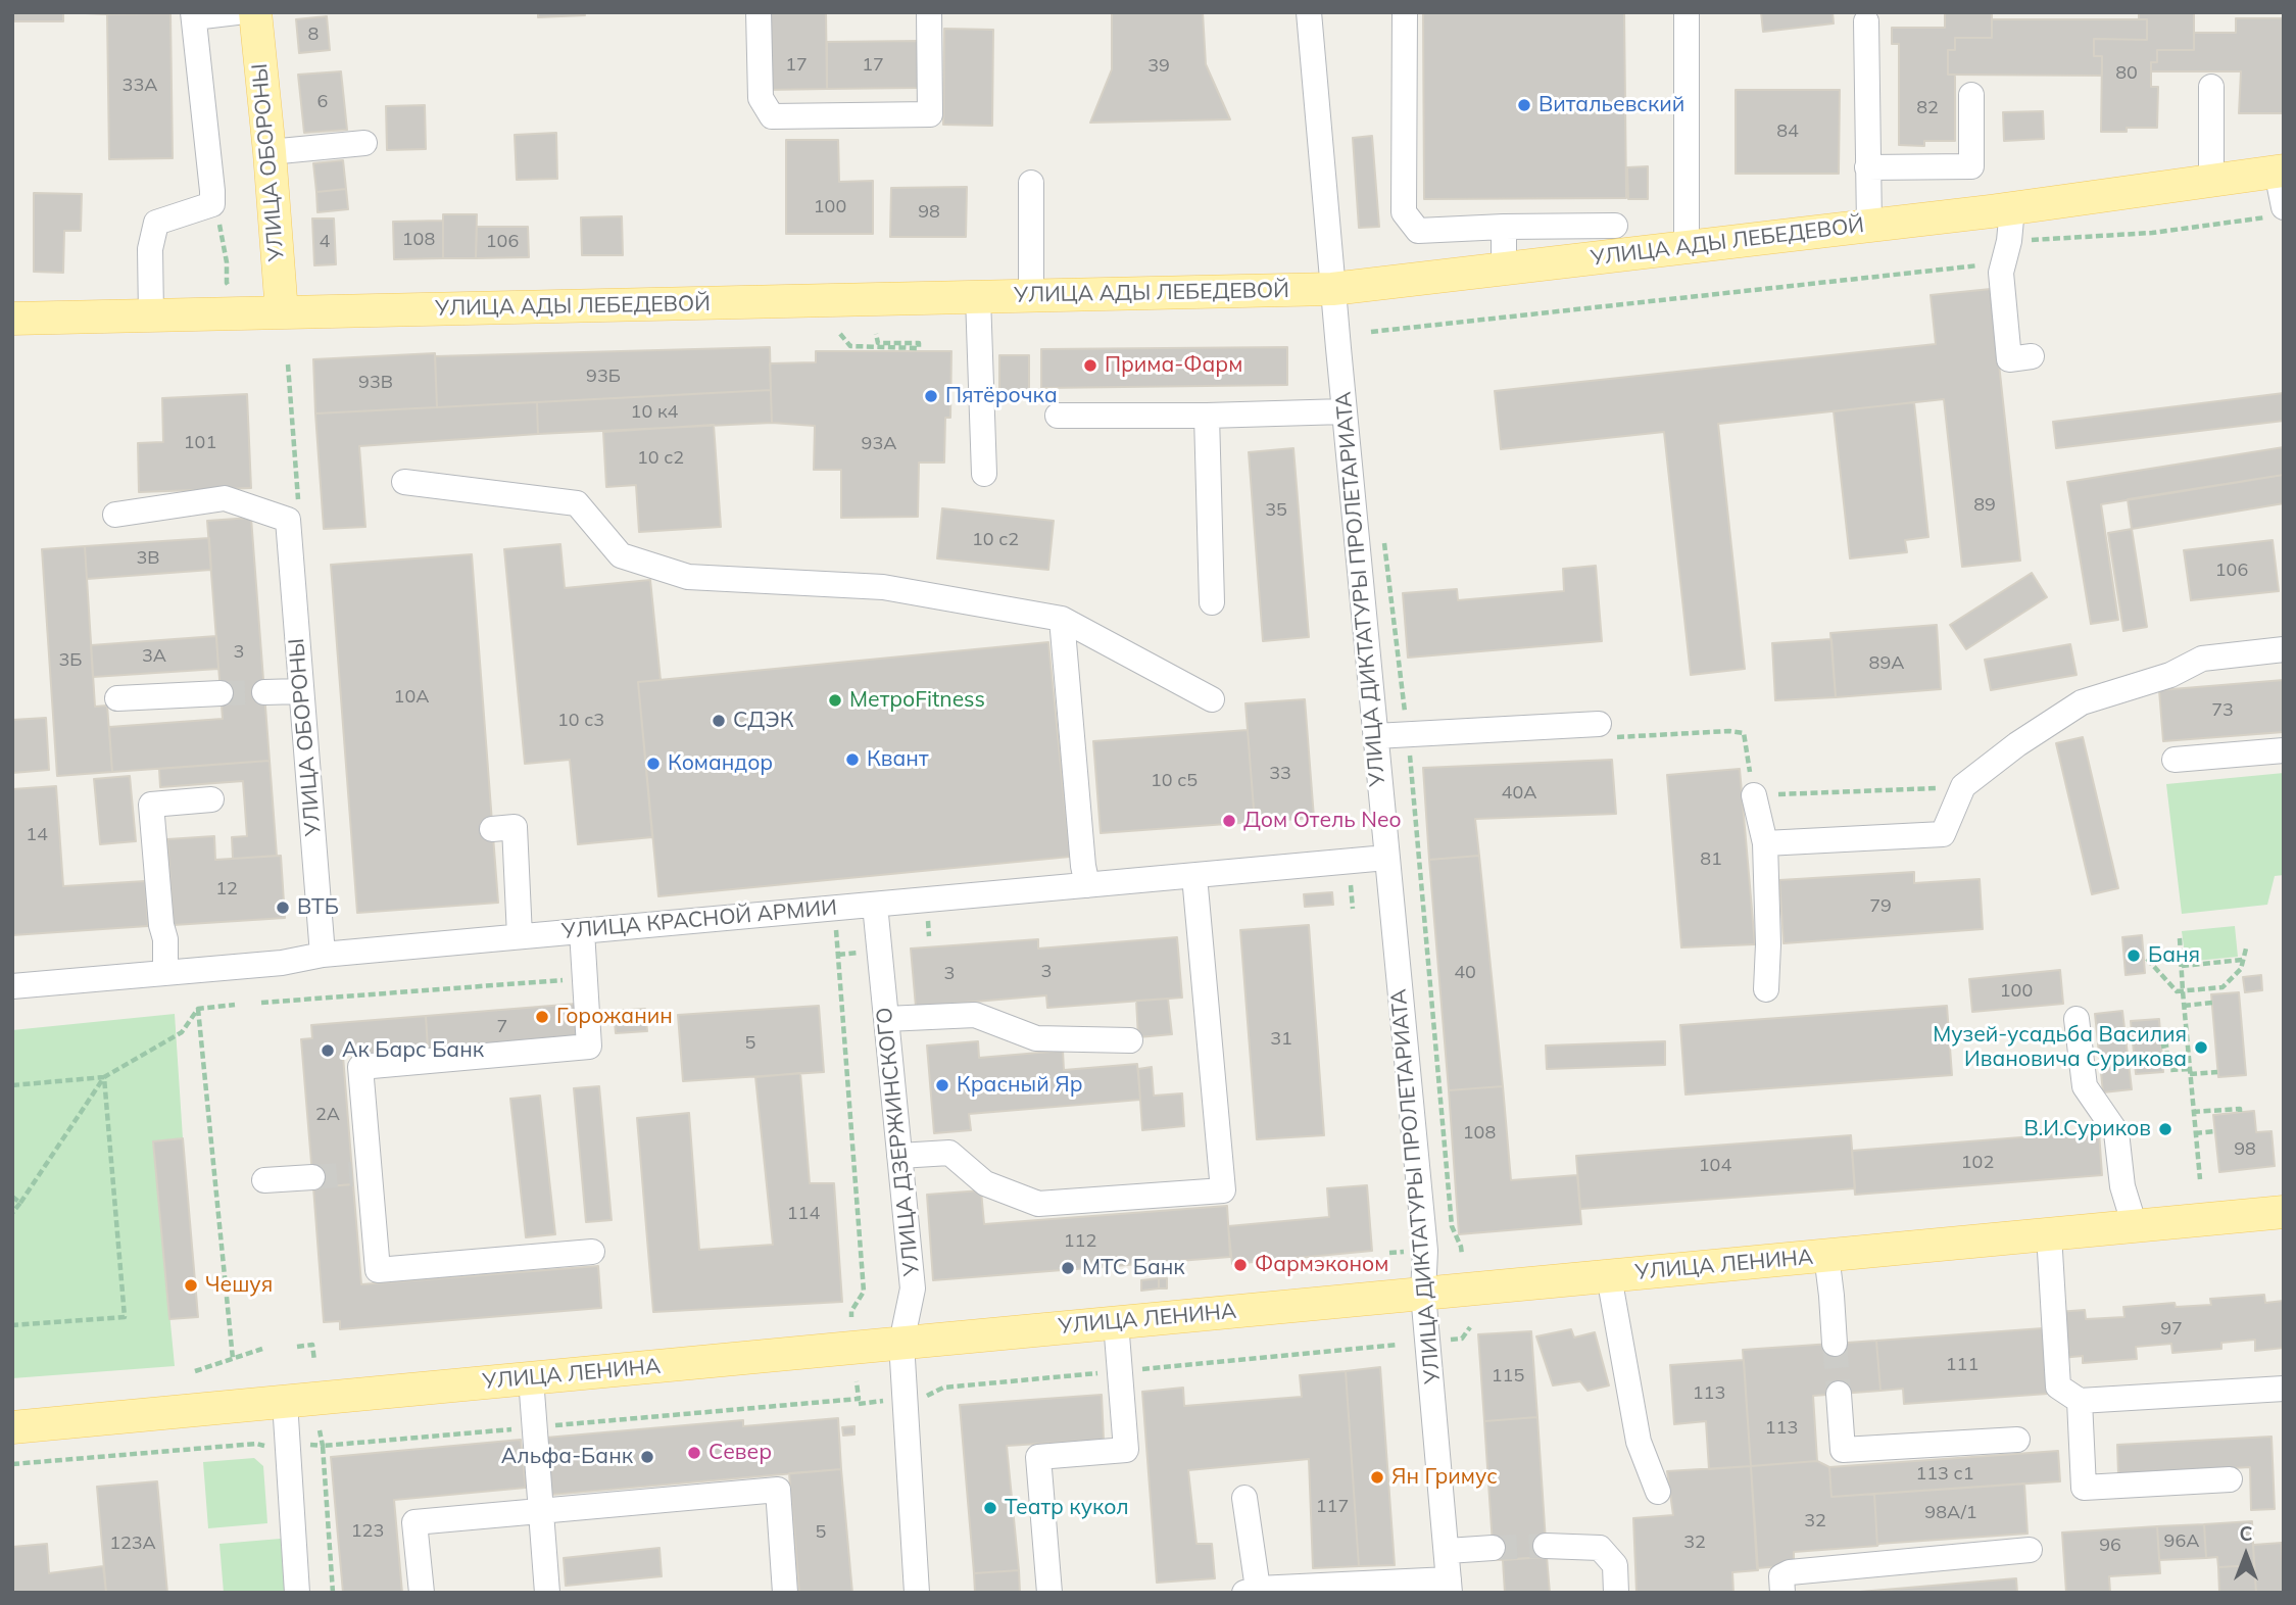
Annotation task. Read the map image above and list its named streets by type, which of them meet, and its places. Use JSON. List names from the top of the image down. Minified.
{"streets":{"main road":["УЛИЦА ОБОРОНЫ","УЛИЦА АДЫ ЛЕБЕДЕВОЙ","УЛИЦА ЛЕНИНА"],"street":["УЛИЦА ДИКТАТУРЫ ПРОЛЕТАРИАТА","УЛИЦА КРАСНОЙ АРМИИ","УЛИЦА ДЗЕРЖИНСКОГО"]},"crossings":[["УЛИЦА ОБОРОНЫ","УЛИЦА АДЫ ЛЕБЕДЕВОЙ"],["УЛИЦА ОБОРОНЫ","УЛИЦА КРАСНОЙ АРМИИ"],["УЛИЦА АДЫ ЛЕБЕДЕВОЙ","УЛИЦА ДИКТАТУРЫ ПРОЛЕТАРИАТА"],["УЛИЦА ДИКТАТУРЫ ПРОЛЕТАРИАТА","УЛИЦА КРАСНОЙ АРМИИ"],["УЛИЦА ДИКТАТУРЫ ПРОЛЕТАРИАТА","УЛИЦА ЛЕНИНА"],["УЛИЦА КРАСНОЙ АРМИИ","УЛИЦА ДЗЕРЖИНСКОГО"],["УЛИЦА ДЗЕРЖИНСКОГО","УЛИЦА ЛЕНИНА"]],"places":["Витальевский","Прима-Фарм","Пятёрочка","МетроFitness","СДЭК","Квант","Командор","Дом Отель Neo","ВТБ","Баня","Горожанин","Музей-усадьба Василия Ивановича Сурикова","Ак Барс Банк","Красный Яр","В.И.Суриков","Фармэконом","МТС Банк","Чешуя","Север","Альфа-Банк","Ян Гримус","Театр кукол"],"house_numbers":["8","17","17","39","80","33А","6","82","84","100","98","108","4","106","93Б","93В","10 к4","101","93А","10 с2","89","35","10 с2","3В","106","3","3А","3Б","89А","10А","73","10 с3","33","10 с5","40А","14","81","12","79","3","40","3","100","7","31","5","2А","108","98","102","104","114","112","97","111","115","113","113","113 с1","117","98А/1","32","123","5","96А","32","123А","96"],"north":"top"}
